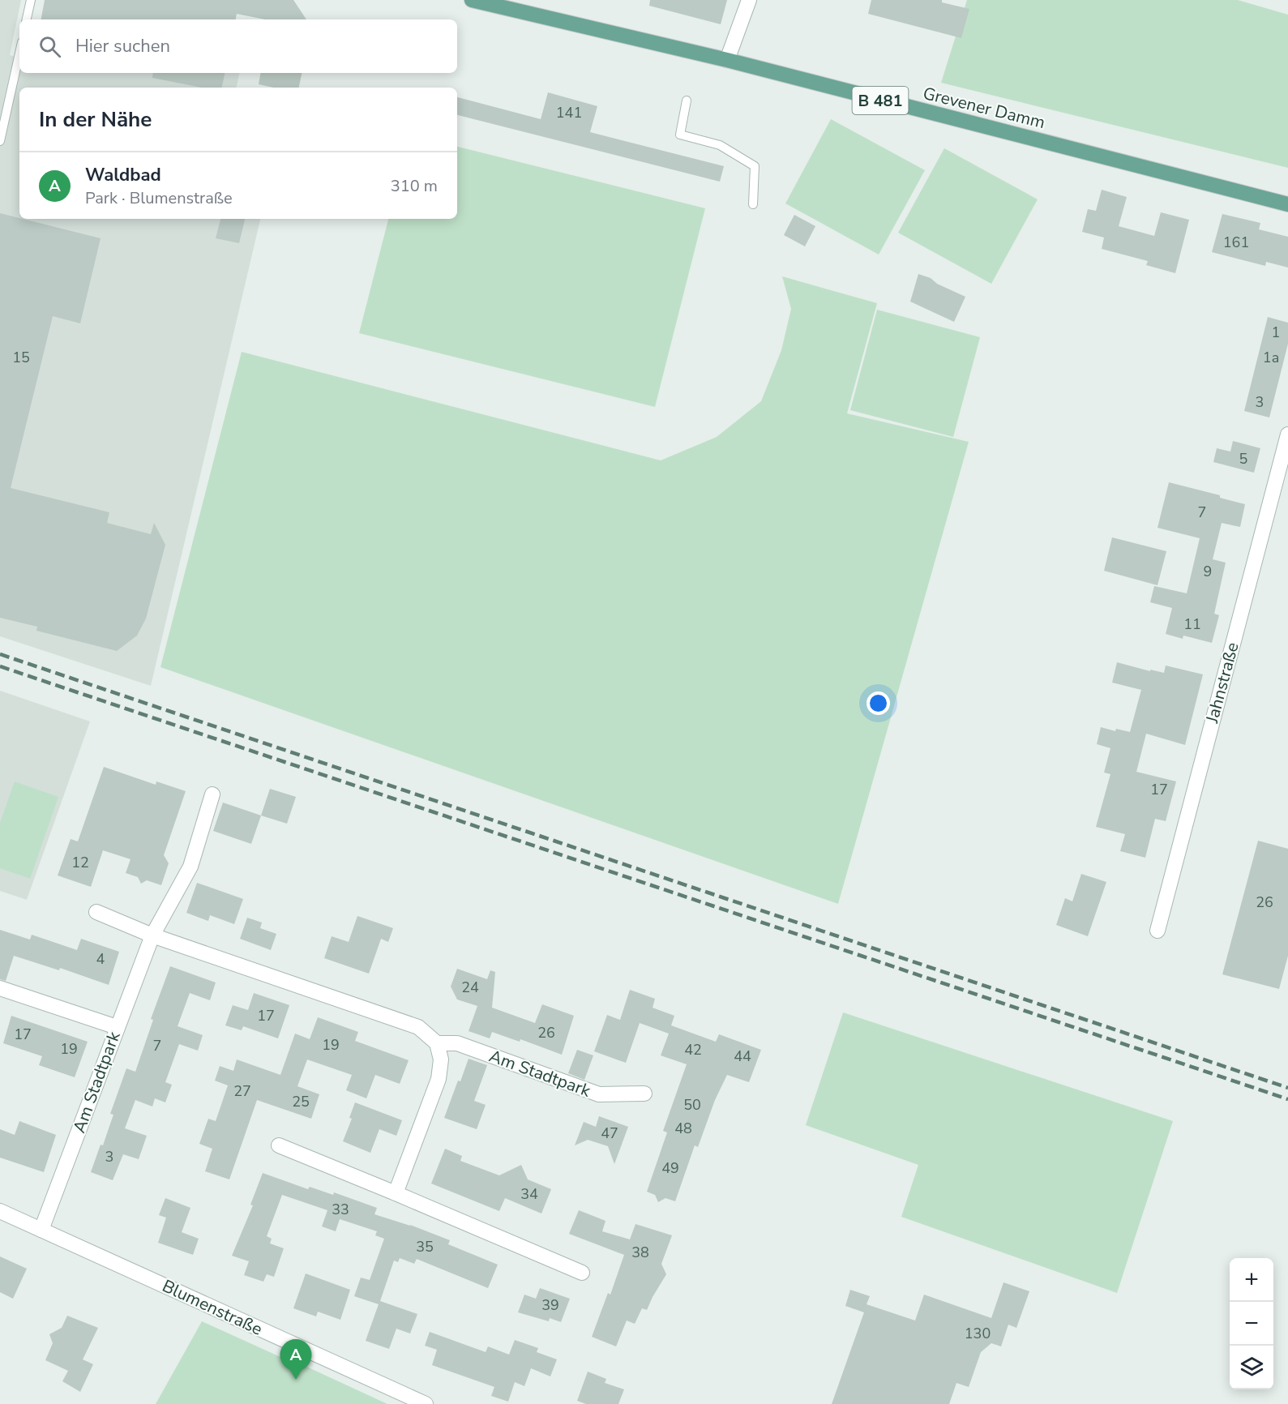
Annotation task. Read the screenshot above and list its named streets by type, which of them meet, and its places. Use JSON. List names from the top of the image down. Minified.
{"streets":{"main road":["B 481","Grevener Damm"],"street":["Jahnstraße","Am Stadtpark","Blumenstraße"]},"crossings":[["Am Stadtpark","Blumenstraße"]],"house_numbers":["141","161","1","15","1a","3","5","7","9","11","17","12","26","4","24","17","26","17","19","7","19","42","44","27","25","50","48","47","3","49","34","33","35","38","39","130"],"page":{"search":"Hier suchen","heading":"In der Nähe","list":[{"mark":"A","name":"Waldbad","note":"Park · Blumenstraße","value":"310 m"}],"map_buttons":["+","−"],"pins":"A"}}
